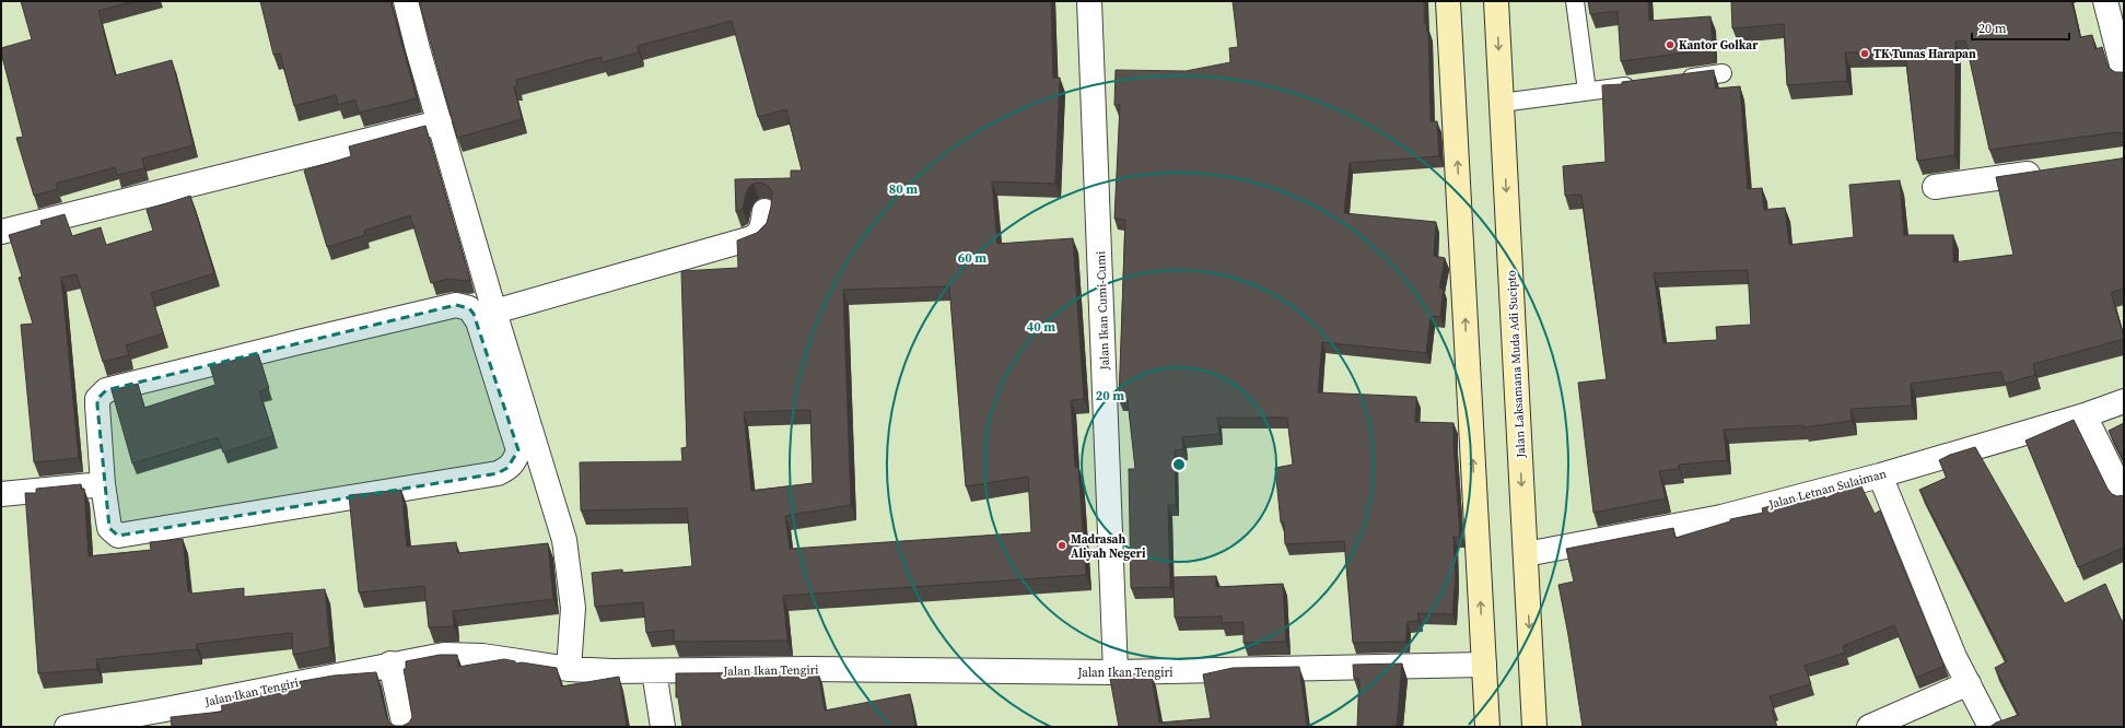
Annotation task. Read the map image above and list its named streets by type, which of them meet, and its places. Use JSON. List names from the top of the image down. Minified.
{"streets":{"main road":["Jalan Laksamana Muda Adi Sucipto"],"street":["Jalan Ikan Cumi-Cumi","Jalan Letnan Sulaiman","Jalan Ikan Tengiri"]},"crossings":[["Jalan Ikan Cumi-Cumi","Jalan Ikan Tengiri"],["Jalan Laksamana Muda Adi Sucipto","Jalan Letnan Sulaiman"]],"places":["Kantor Golkar","TK Tunas Harapan","Madrasah Aliyah Negeri"],"scale_bar":"20 m","rings":["80 m","60 m","40 m","20 m"]}
